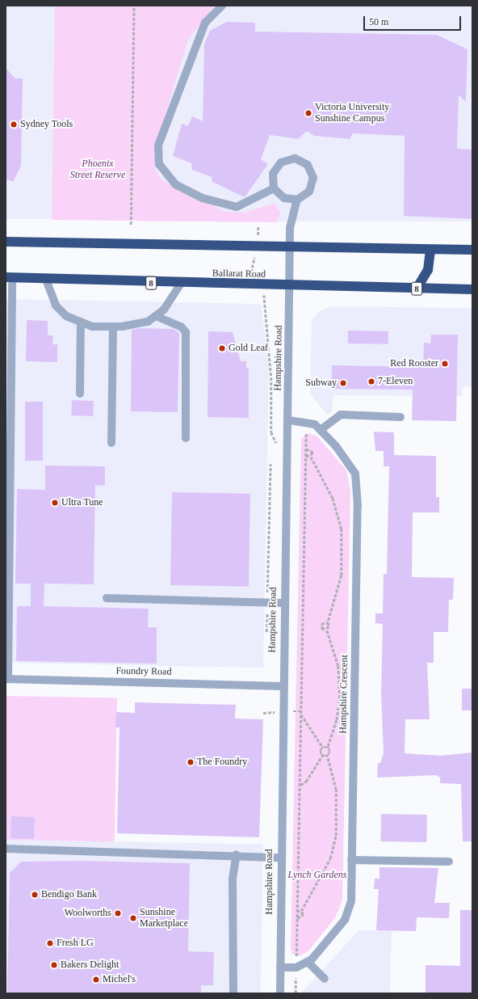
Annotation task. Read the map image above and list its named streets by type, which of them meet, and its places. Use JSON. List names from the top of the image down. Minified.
{"streets":{"highway":["Ballarat Road","8"],"street":["Hampshire Road","Foundry Road","Hampshire Crescent"]},"crossings":[["Ballarat Road","Hampshire Road"],["Hampshire Road","Foundry Road"],["Hampshire Road","Hampshire Crescent"]],"parks":["Phoenix Street Reserve","Lynch Gardens"],"places":["Victoria University Sunshine Campus","Sydney Tools","Gold Leaf","Red Rooster","7-Eleven","Subway","Ultra Tune","The Foundry","Bendigo Bank","Woolworths","Sunshine Marketplace","Fresh LG","Bakers Delight","Michel's"],"scale_bar":"50 m"}
